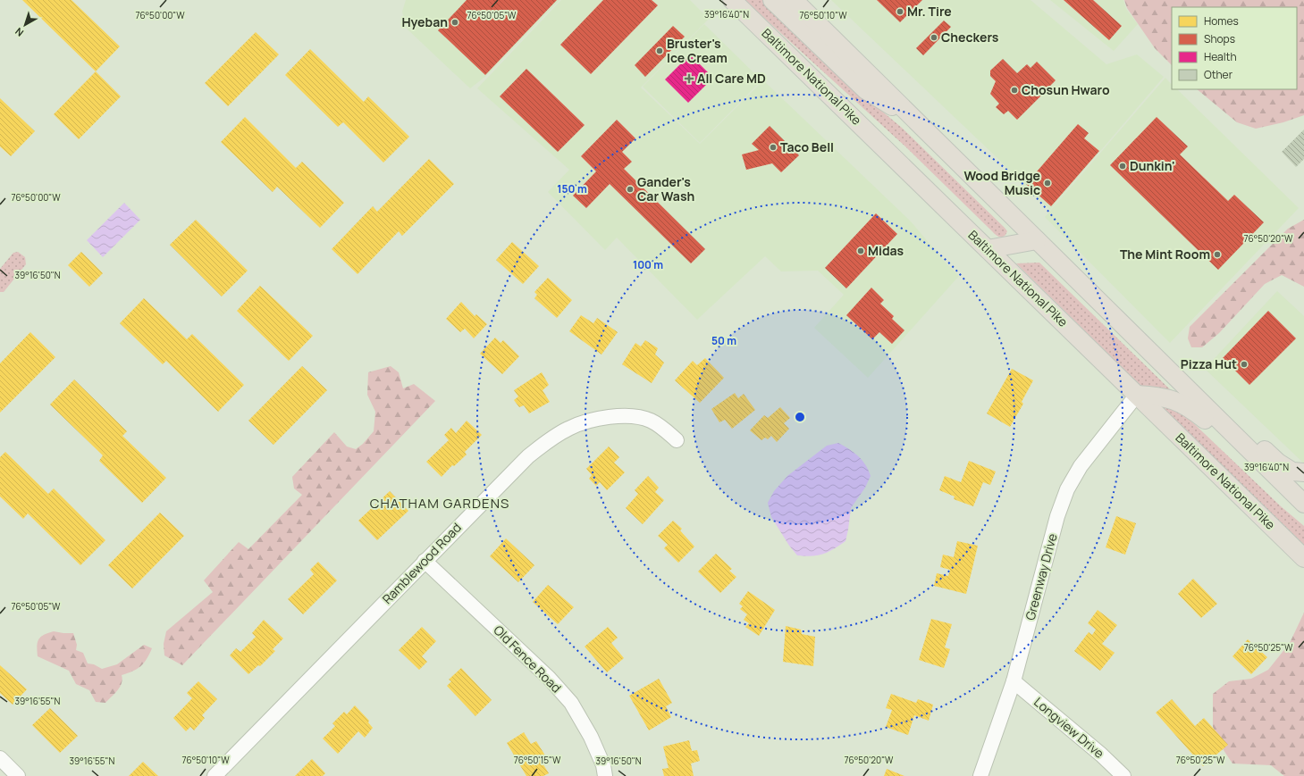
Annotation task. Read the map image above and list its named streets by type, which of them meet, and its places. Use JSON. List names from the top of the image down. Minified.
{"streets":{"main road":["Baltimore National Pike"],"street":["Ramblewood Road","Greenway Drive","Old Fence Road","Longview Drive"]},"crossings":[["Baltimore National Pike","Greenway Drive"],["Ramblewood Road","Old Fence Road"],["Greenway Drive","Longview Drive"]],"districts":["CHATHAM GARDENS"],"places":{"other":["Mr. Tire","Hyeban","Checkers","Bruster's Ice Cream","Chosun Hwaro","Taco Bell","Dunkin'","Wood Bridge Music","Gander's Car Wash","Midas","The Mint Room","Pizza Hut"],"health":["All Care MD"]},"legend":["Homes","Shops","Health","Other"],"north":"bottom left","coordinates":["39°16'40\"N","76°50'00\"W","76°50'05\"W","76°50'10\"W","76°50'20\"W","39°16'50\"N","76°50'25\"W","39°16'55\"N","76°50'15\"W"],"rings":["150 m","100 m","50 m"]}
